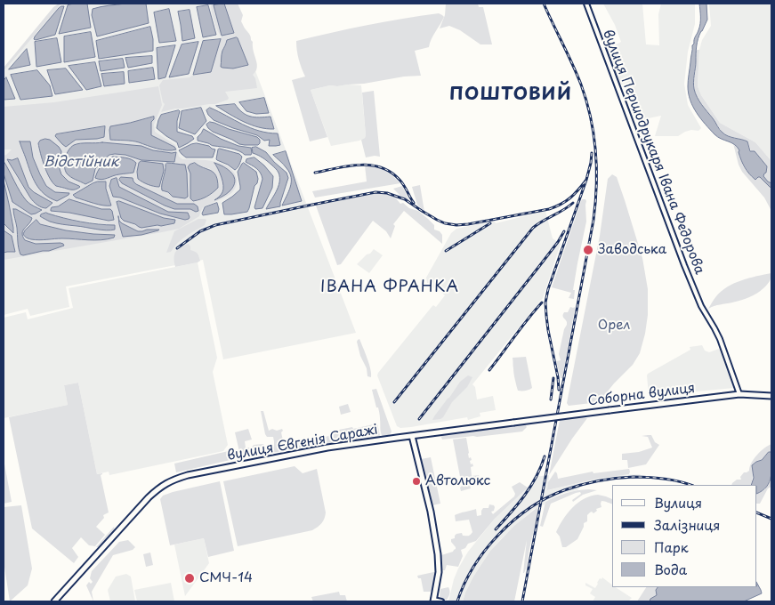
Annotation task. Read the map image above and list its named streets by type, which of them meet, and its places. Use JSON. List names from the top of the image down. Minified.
{"streets":{"main road":["Соборна вулиця","вулиця Євгенія Саражі"],"street":["вулиця Першодрукаря Івана Федорова"]},"crossings":[["вулиця Першодрукаря Івана Федорова","Соборна вулиця"],["Соборна вулиця","вулиця Євгенія Саражі"]],"districts":["ПОШТОВИЙ","ІВАНА ФРАНКА"],"water":["Відстійник"],"parks":["Орел"],"places":["Заводська","Автолюкс","СМЧ-14"],"legend":["Вулиця","Залізниця","Парк","Вода"]}
